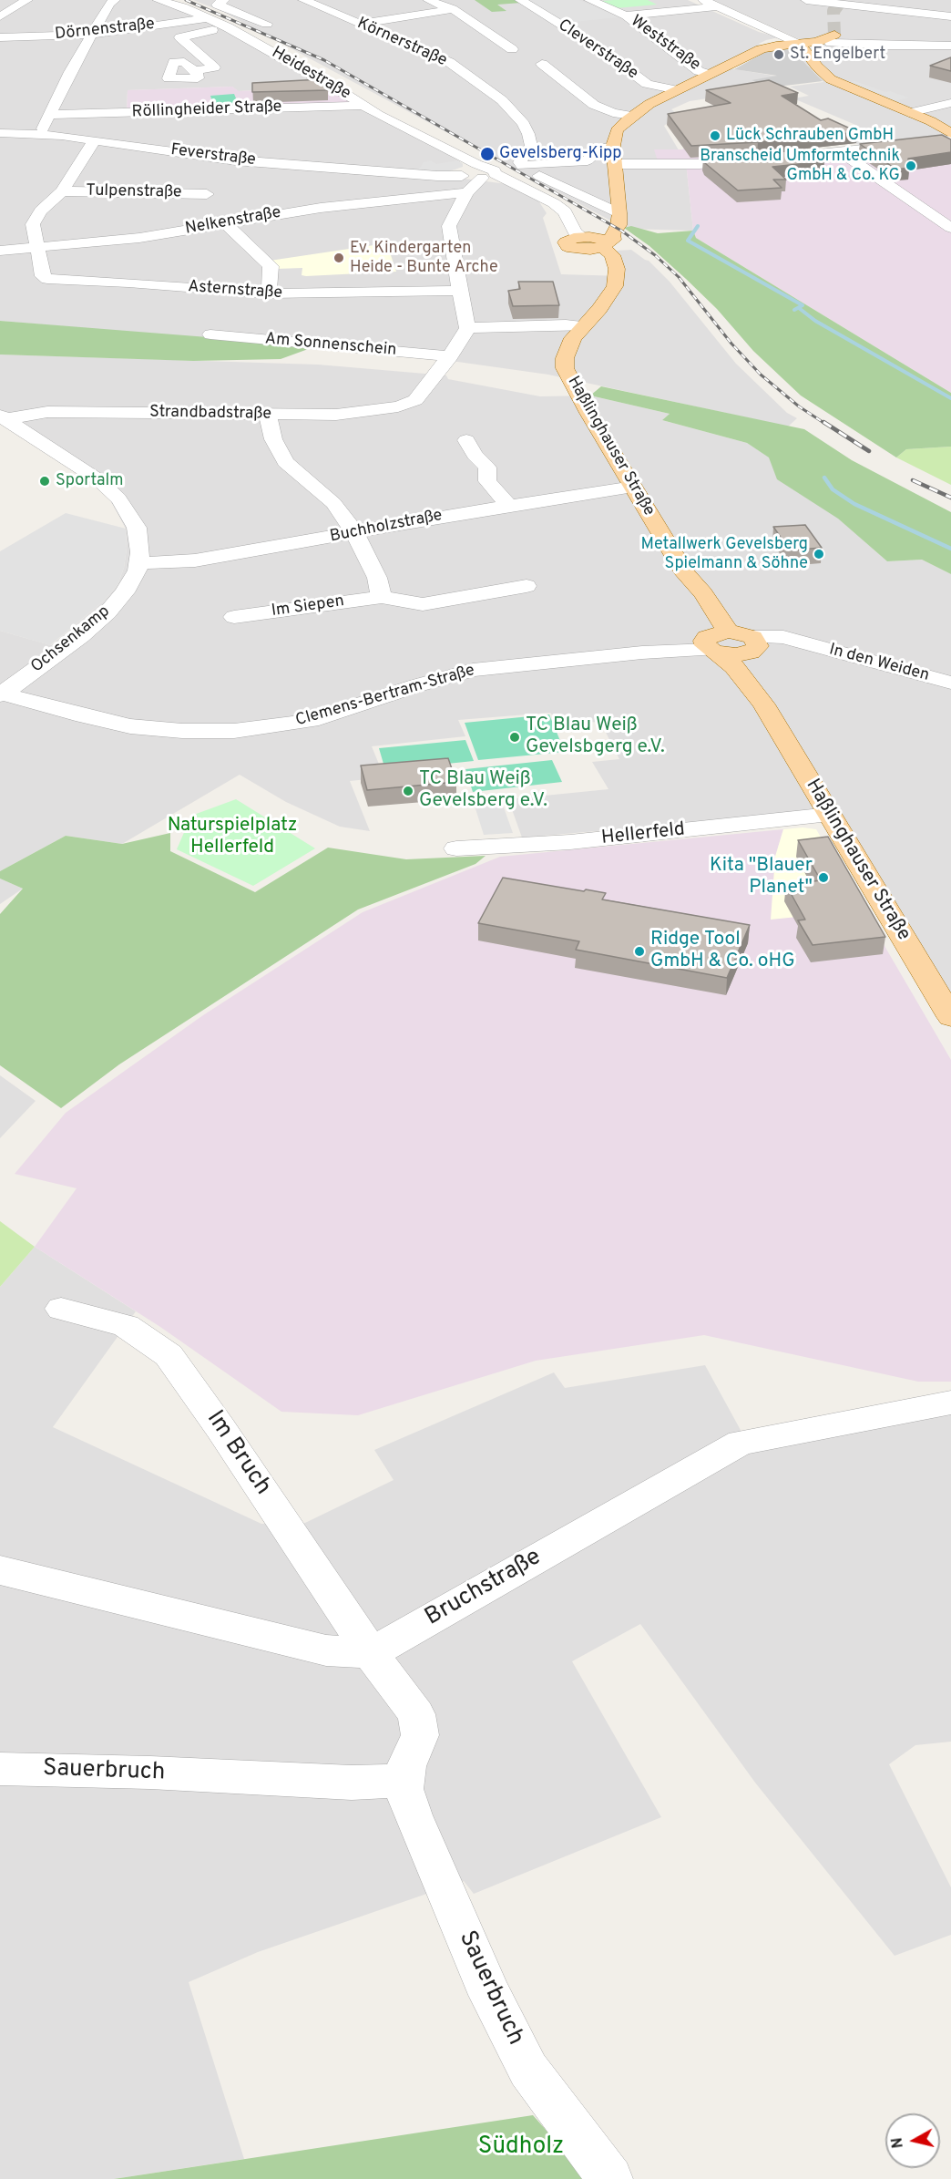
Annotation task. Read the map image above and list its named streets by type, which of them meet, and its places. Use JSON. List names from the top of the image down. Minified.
{"streets":{"main road":["Haßlinghauser Straße"],"street":["Dörnenstraße","Körnerstraße","Weststraße","Cleverstraße","Heidestraße","Röllingheider Straße","Feverstraße","Tulpenstraße","Nelkenstraße","Asternstraße","Am Sonnenschein","Strandbadstraße","Buchholzstraße","Im Siepen","Ochsenkamp","In den Weiden","Clemens-Bertram-Straße","Hellerfeld","Im Bruch","Bruchstraße","Sauerbruch"]},"crossings":[["Dörnenstraße","Heidestraße"],["Heidestraße","Röllingheider Straße"],["Heidestraße","Feverstraße"],["Heidestraße","Nelkenstraße"],["Heidestraße","Haßlinghauser Straße"],["Feverstraße","Nelkenstraße"],["Tulpenstraße","Nelkenstraße"],["Nelkenstraße","Asternstraße"],["Am Sonnenschein","Strandbadstraße"],["Strandbadstraße","Ochsenkamp"],["Haßlinghauser Straße","Buchholzstraße"],["Haßlinghauser Straße","In den Weiden"],["Haßlinghauser Straße","Clemens-Bertram-Straße"],["Haßlinghauser Straße","Hellerfeld"],["Buchholzstraße","Ochsenkamp"],["Ochsenkamp","Clemens-Bertram-Straße"],["Im Bruch","Bruchstraße"],["Im Bruch","Sauerbruch"],["Bruchstraße","Sauerbruch"]],"parks":["Naturspielplatz Hellerfeld","Südholz"],"places":["St. Engelbert","Lück Schrauben GmbH","Gevelsberg-Kipp","Branscheid Umformtechnik GmbH & Co. KG","Ev. Kindergarten Heide - Bunte Arche","Sportalm","Metallwerk Gevelsberg Spielmann & Söhne","TC Blau Weiß Gevelsbgerg e.V.","TC Blau Weiß Gevelsberg e.V.","Kita \"Blauer Planet\"","Ridge Tool GmbH & Co. oHG"],"north":"left"}
